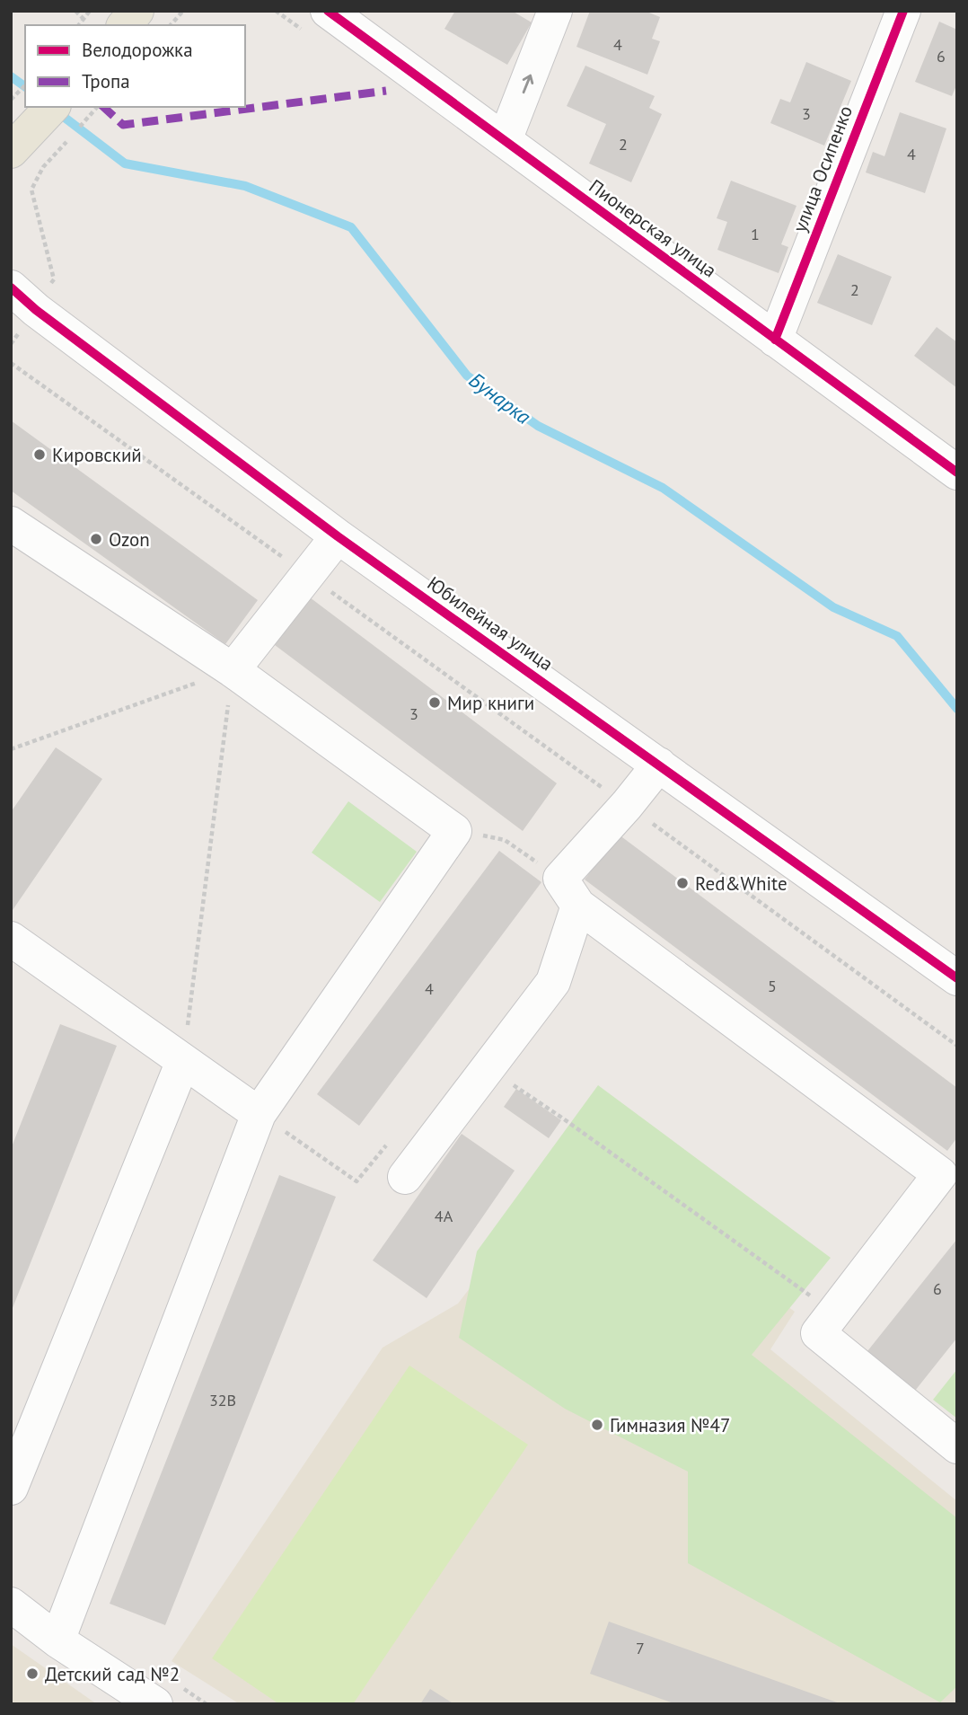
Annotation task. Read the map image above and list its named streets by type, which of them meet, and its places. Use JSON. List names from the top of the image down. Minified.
{"streets":{"street":["улица Осипенко","Пионерская улица","Юбилейная улица"]},"crossings":[["улица Осипенко","Пионерская улица"]],"water":["Бунарка"],"places":["Кировский","Ozon","Мир книги","Red&White","Гимназия №47","Детский сад №2"],"house_numbers":["4","6","3","2","4","1","2","3","5","4","4А","6","32В","7"],"legend":["Велодорожка","Тропа"]}
